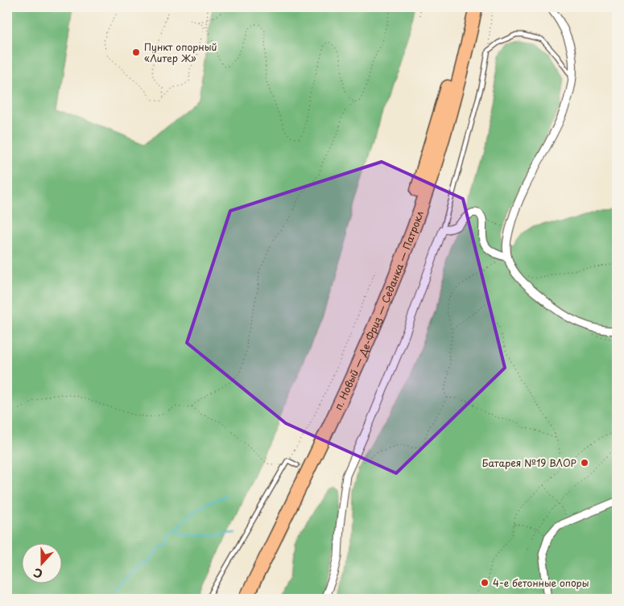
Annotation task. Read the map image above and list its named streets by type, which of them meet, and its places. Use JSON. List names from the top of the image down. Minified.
{"streets":{"highway":["п. Новый — Де-Фриз — Седанка — Патрокл"]},"places":["Пункт опорный «Литер Ж»","Батарея №19 ВЛОР","4-е бетонные опоры"],"north":"bottom"}
